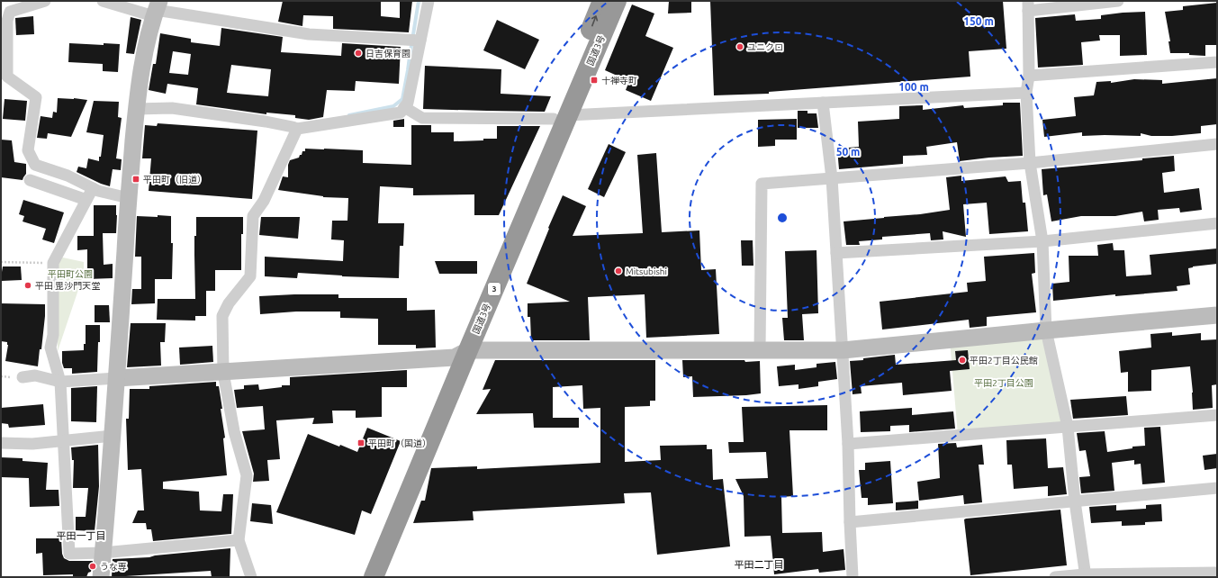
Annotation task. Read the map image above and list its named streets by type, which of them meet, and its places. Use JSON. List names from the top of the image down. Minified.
{"streets":{"highway":["国道3号","3"]},"districts":["平田一丁目","平田二丁目"],"parks":["平田町公園","平田2丁目公園"],"places":{"other":["ユニクロ","日吉保育園","Mitsubishi","平田 毘沙門天堂","平田2丁目公民館","うな専"],"transit":["十禅寺町","平田町（旧道）","平田町（国道）"]},"rings":["150 m","100 m","50 m"]}
